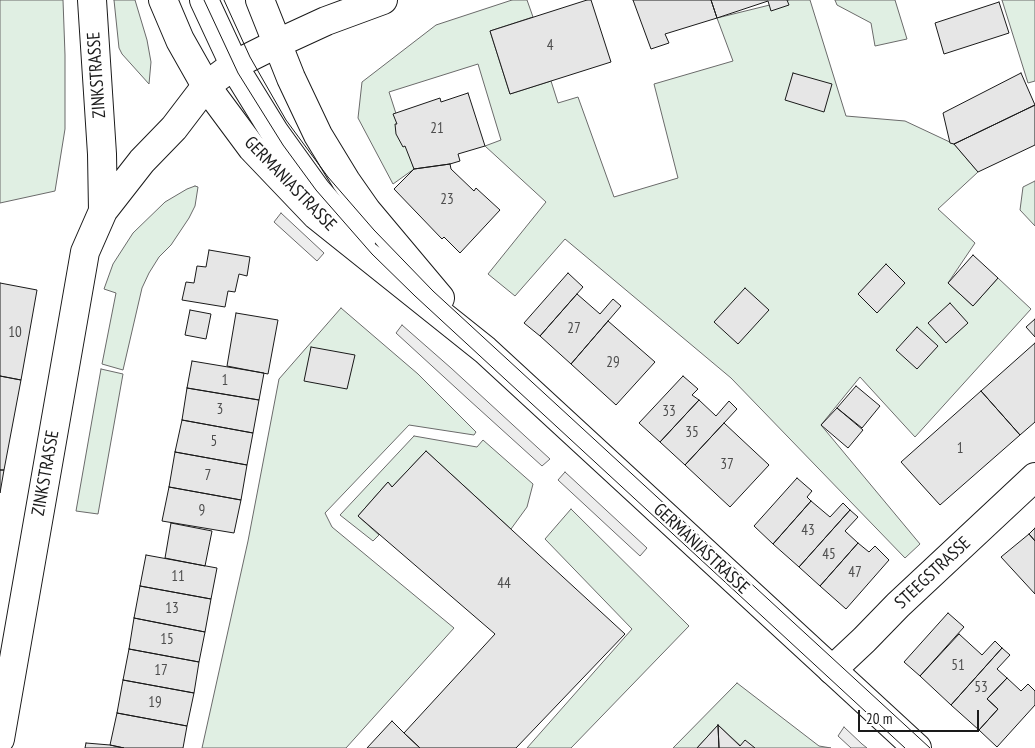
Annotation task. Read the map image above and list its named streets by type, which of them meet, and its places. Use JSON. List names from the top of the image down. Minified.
{"streets":{"main road":["ZINKSTRASSE","GERMANIASTRASSE","STEEGSTRASSE"]},"crossings":[["ZINKSTRASSE","GERMANIASTRASSE"],["GERMANIASTRASSE","STEEGSTRASSE"]],"house_numbers":["4","21","23","27","10","29","1","3","33","35","5","1","37","7","9","43","45","47","11","44","13","15","51","17","53","19"],"scale_bar":"20 m"}
